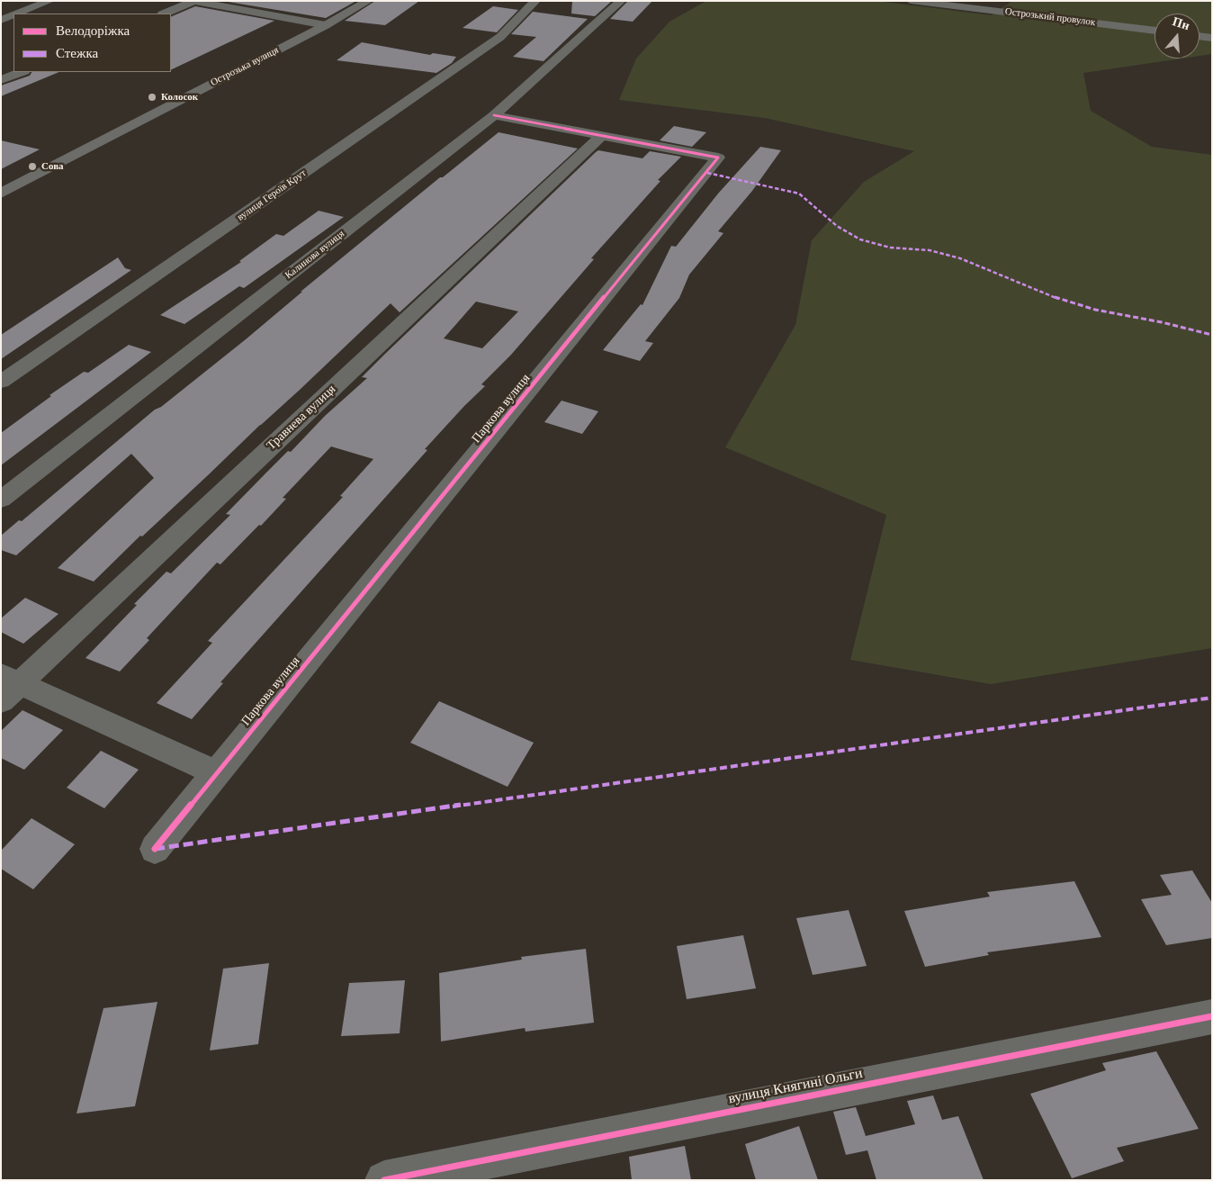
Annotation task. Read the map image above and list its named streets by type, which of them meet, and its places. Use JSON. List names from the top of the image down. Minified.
{"streets":{"main road":["Острозька вулиця"],"street":["Острозький провулок","вулиця Героїв Крут","Калинова вулиця","Паркова вулиця","Травнева вулиця","вулиця Княгині Ольги"]},"crossings":[["Калинова вулиця","Паркова вулиця"],["Паркова вулиця","Травнева вулиця"]],"places":["Колосок","Сова"],"legend":["Велодоріжка","Стежка"],"north":"top"}
